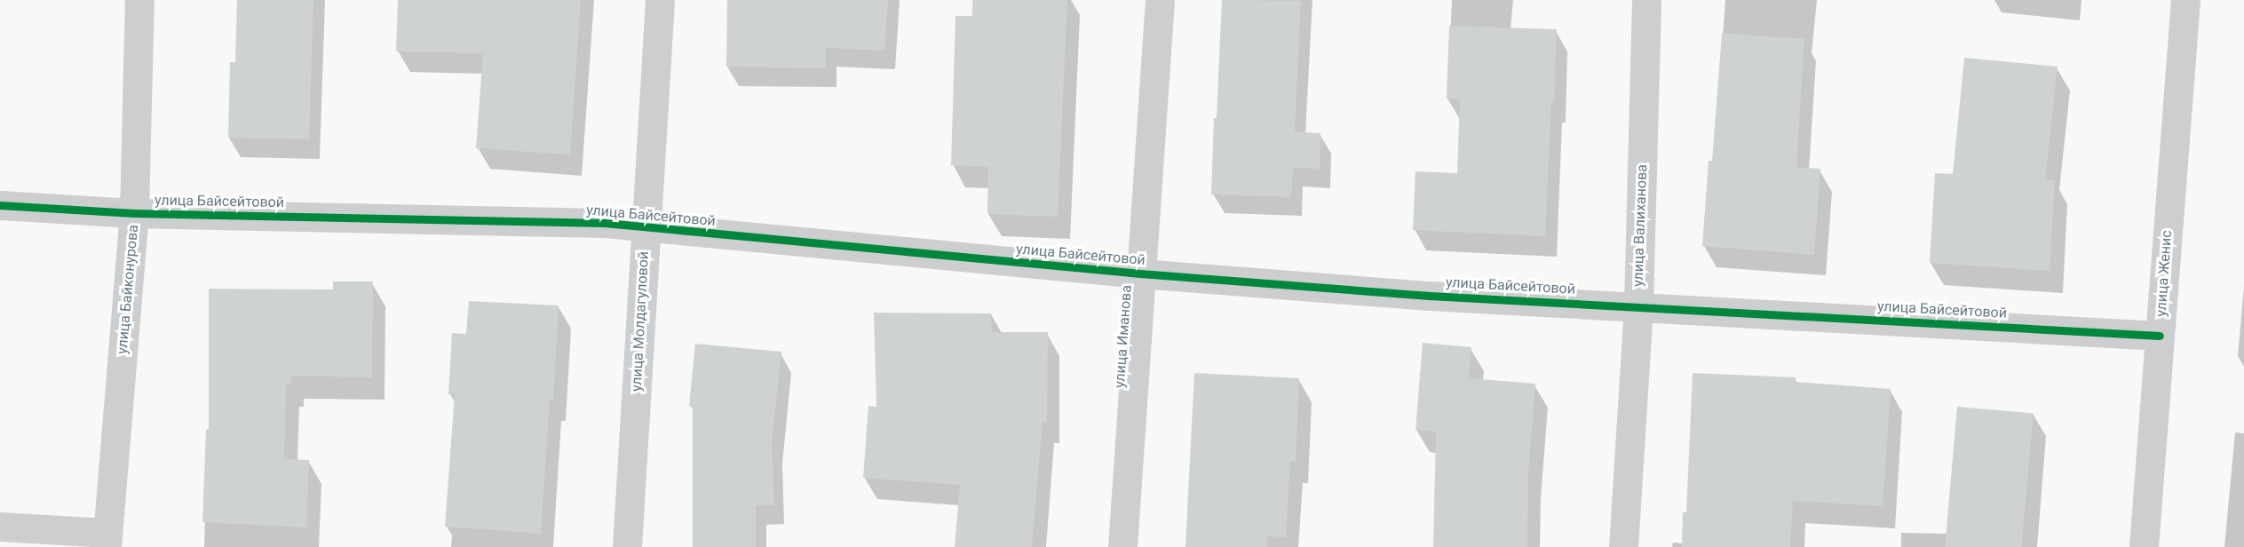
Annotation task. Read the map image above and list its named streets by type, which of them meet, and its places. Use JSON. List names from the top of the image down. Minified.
{"streets":{"street":["улица Байсейтовой","улица Валиханова","улица Женис","улица Байконурова","улица Молдагуловой","улица Иманова"]},"crossings":[["улица Байсейтовой","улица Валиханова"],["улица Байсейтовой","улица Женис"],["улица Байсейтовой","улица Байконурова"],["улица Байсейтовой","улица Молдагуловой"],["улица Байсейтовой","улица Иманова"]]}
